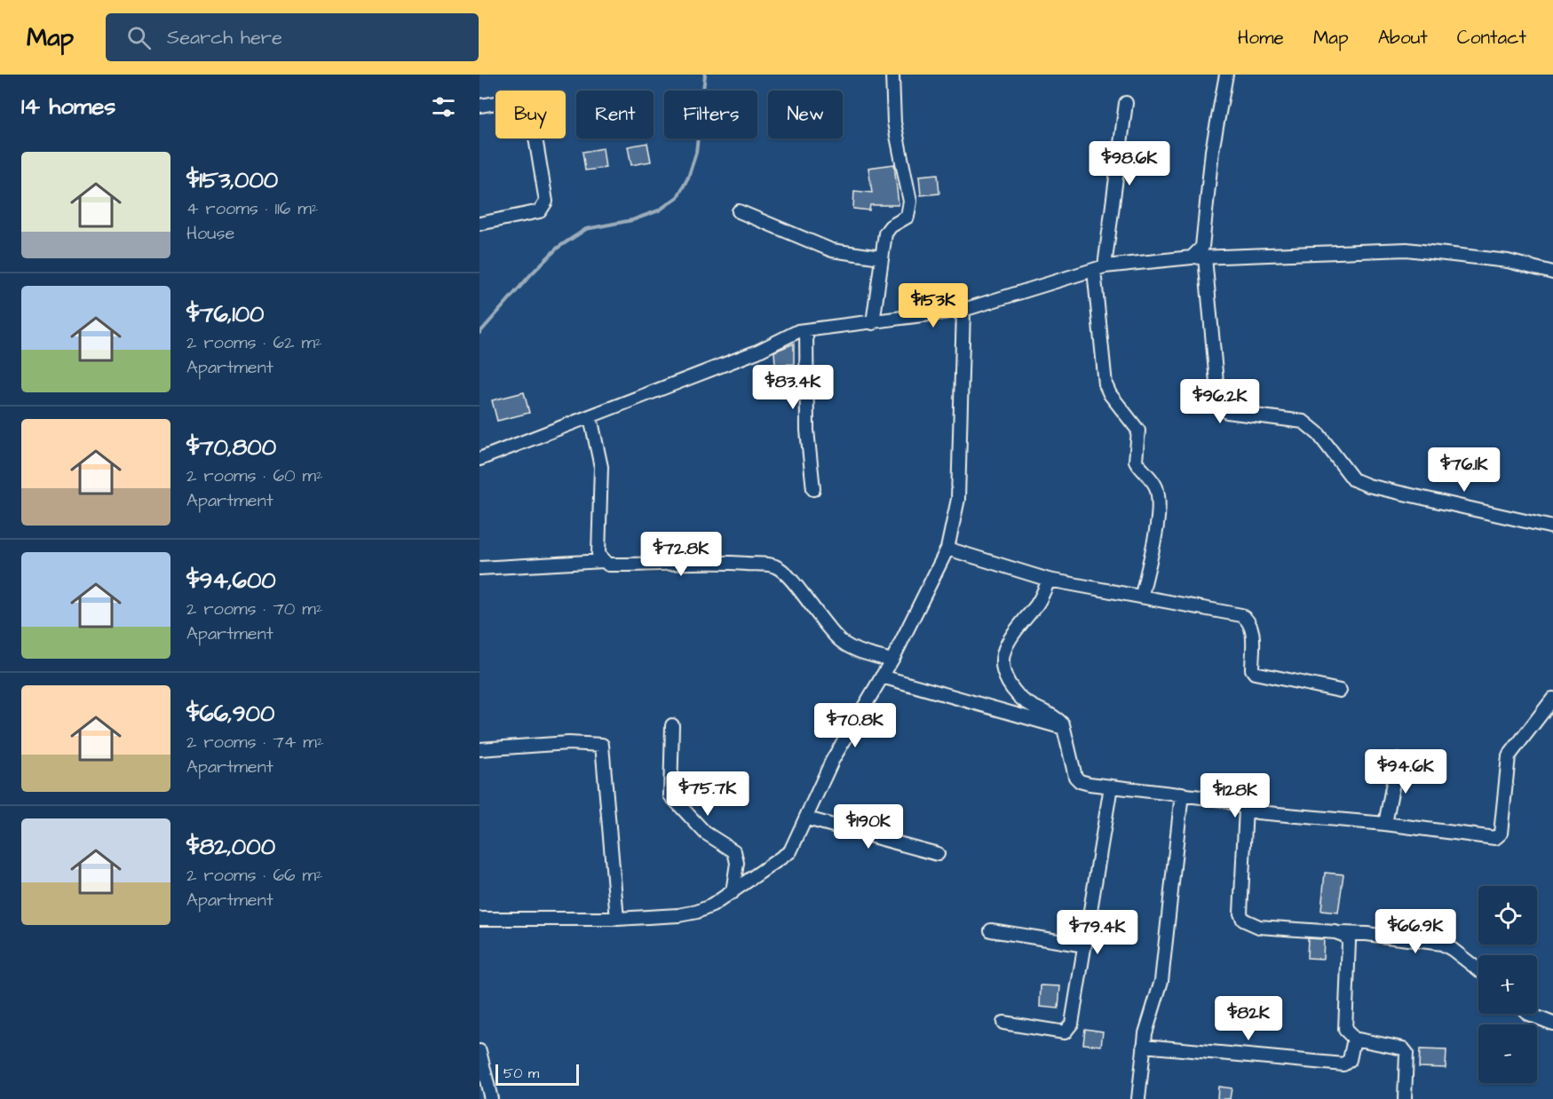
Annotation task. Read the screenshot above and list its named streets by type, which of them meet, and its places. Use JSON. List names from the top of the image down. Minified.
{"scale_bar":"50 m","page":{"header":"Map","search":"Search here","nav":["Home","Map","About","Contact"],"heading":"14 homes","chip":["Buy","Rent","Filters","New"],"list":[{"name":"$153,000","note":"4 rooms · 116 m² · House"},{"name":"$76,100","note":"2 rooms · 62 m² · Apartment"},{"name":"$70,800","note":"2 rooms · 60 m² · Apartment"},{"name":"$94,600","note":"2 rooms · 70 m² · Apartment"},{"name":"$66,900","note":"2 rooms · 74 m² · Apartment"},{"name":"$82,000","note":"2 rooms · 66 m² · Apartment"}],"price":["$98.6K","$153K","$83.4K","$96.2K","$76.1K","$72.8K","$70.8K","$94.6K","$75.7K","$128K","$190K","$66.9K","$79.4K","$82K"],"map_buttons":["+","−"],"scale":"50 m"}}
